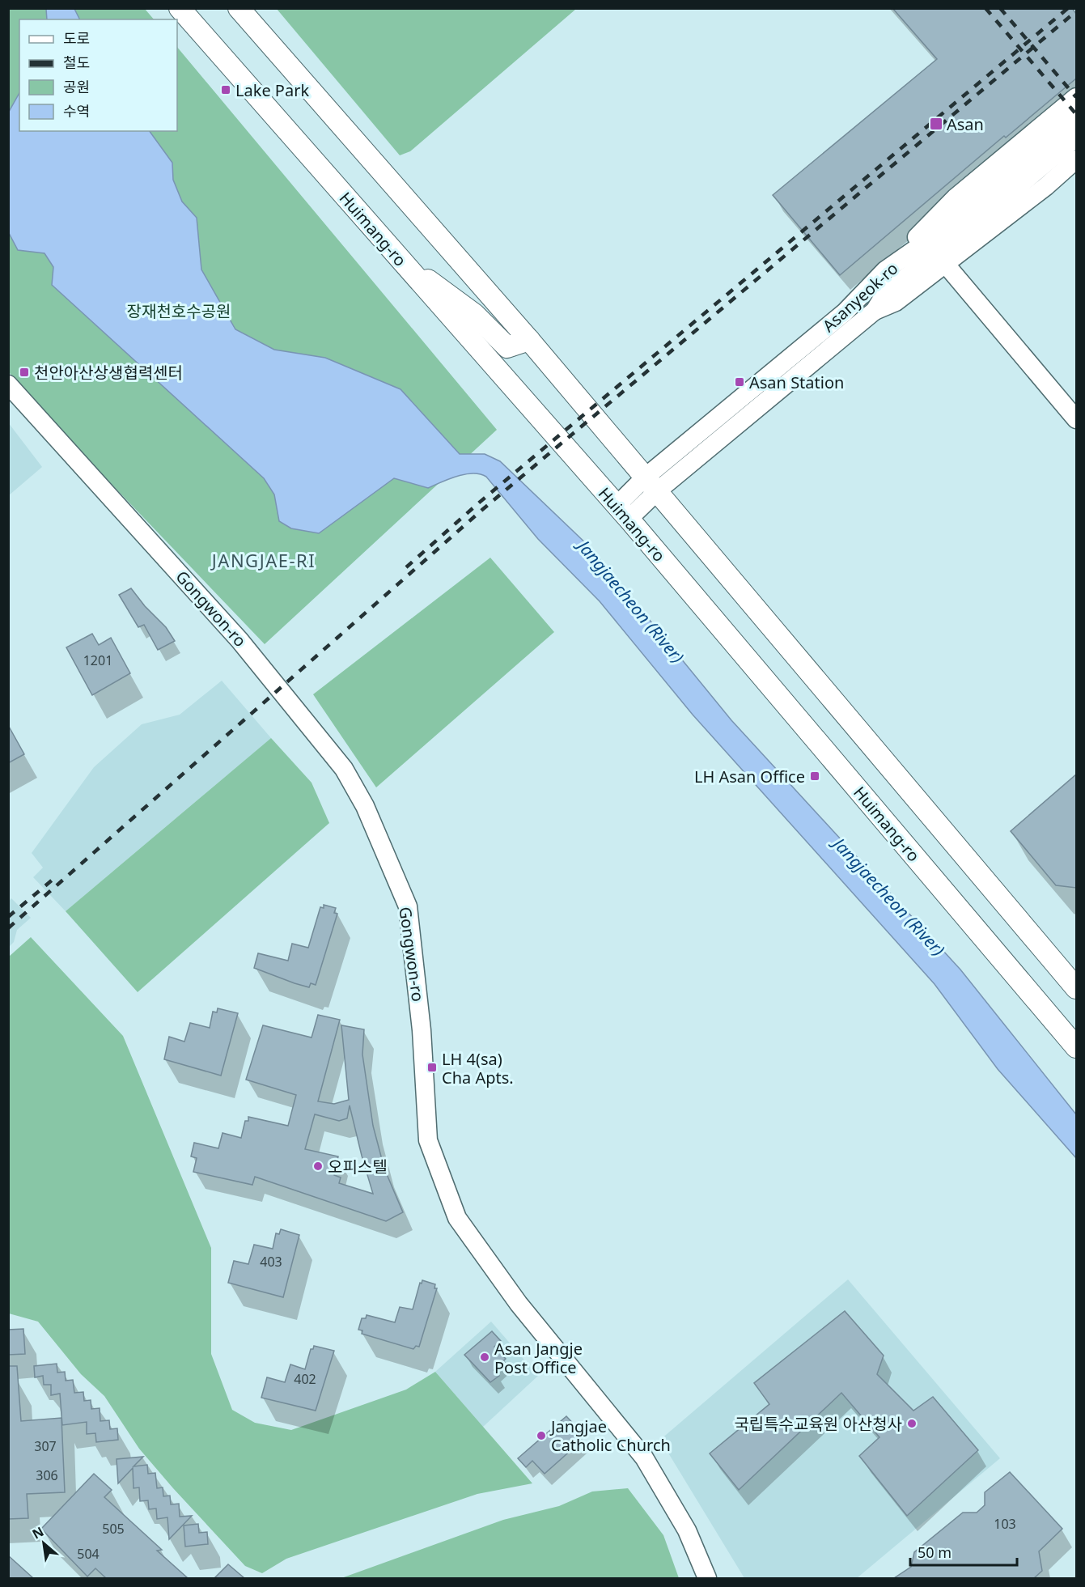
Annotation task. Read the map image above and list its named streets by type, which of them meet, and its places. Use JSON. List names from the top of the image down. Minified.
{"streets":{"main road":["Huimang-ro"],"street":["Asanyeok-ro","Gongwon-ro"]},"districts":["JANGJAE-RI"],"water":["Jangjaecheon (River)"],"parks":["장재천호수공원"],"places":{"transit":["Lake Park","Asan","천안아산상생협력센터","Asan Station","LH Asan Office","LH 4(sa) Cha Apts."],"other":["오피스텔","Asan Jangje Post Office","국립특수교육원 아산청사","Jangjae Catholic Church"]},"house_numbers":["1201","403","402","307","306","103","505","504"],"legend":["도로","철도","공원","수역"],"scale_bar":"50 m","north":"top left"}
